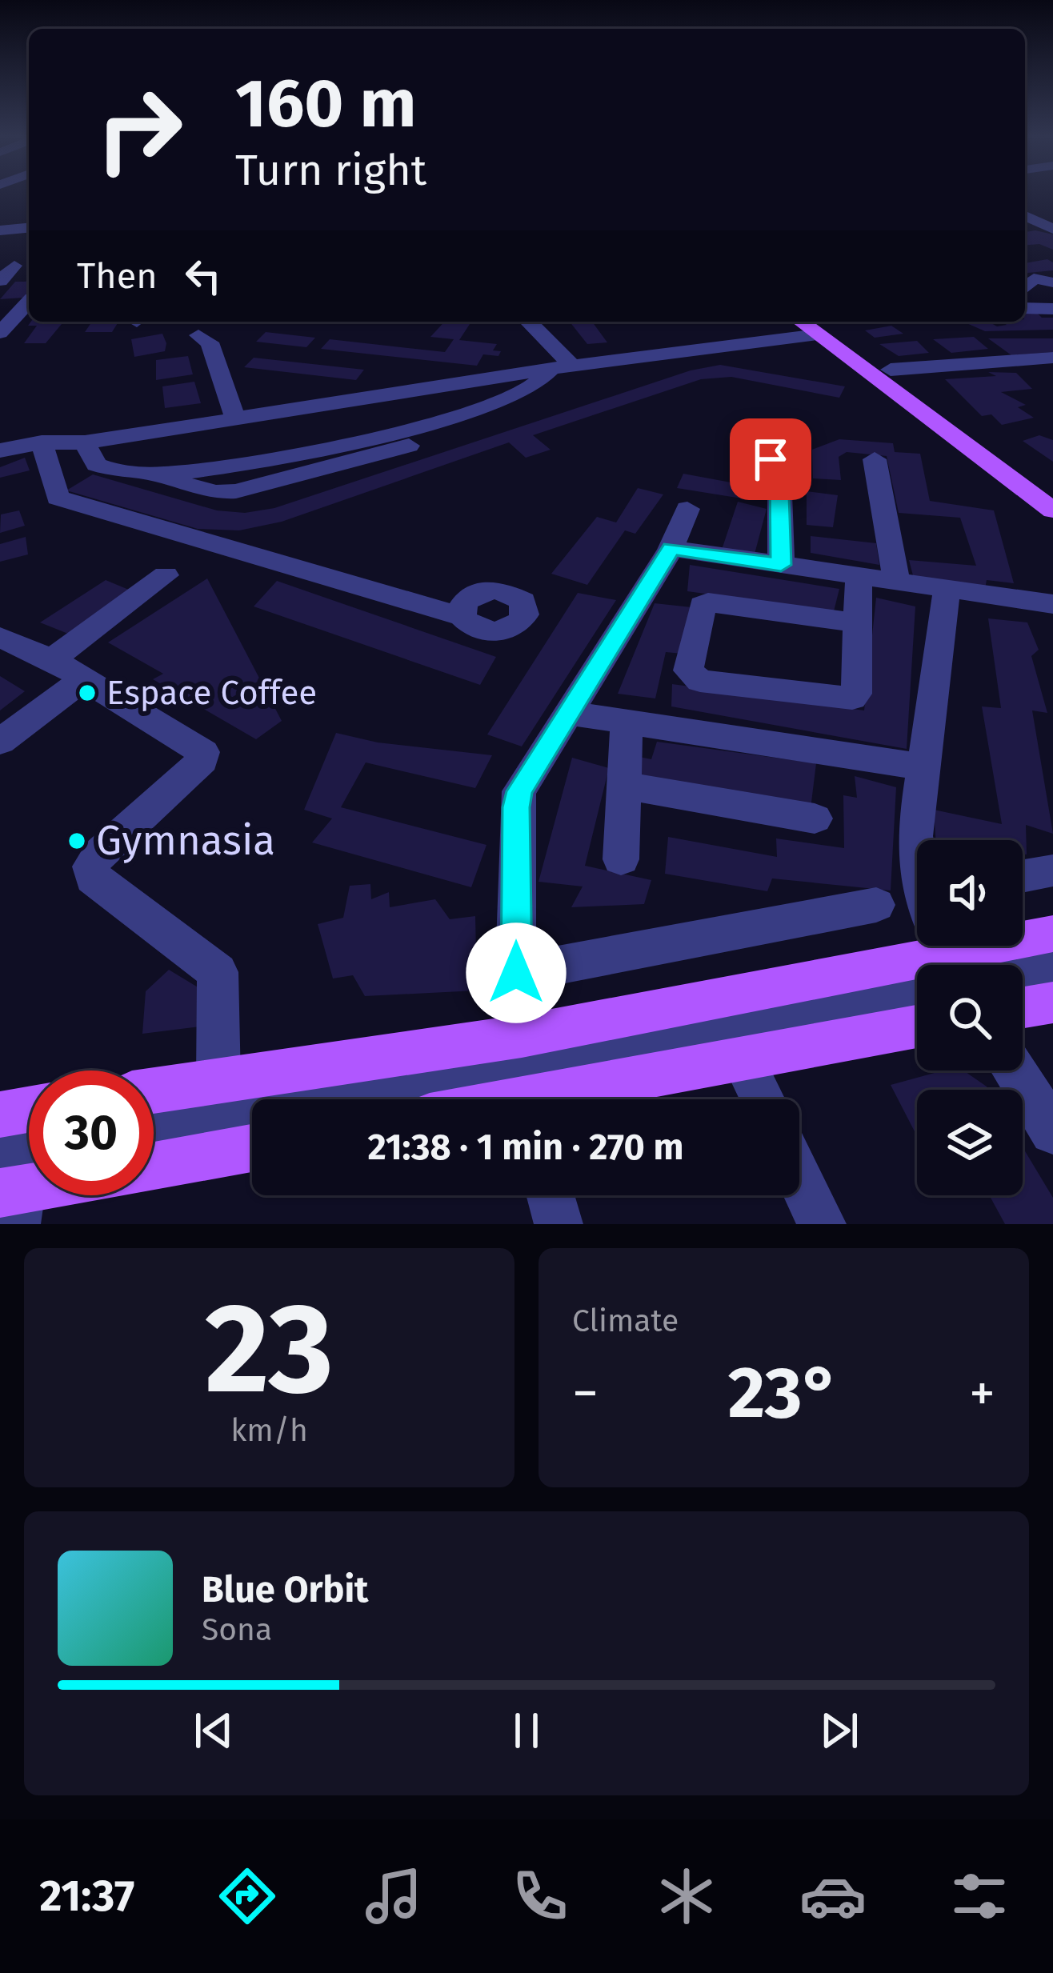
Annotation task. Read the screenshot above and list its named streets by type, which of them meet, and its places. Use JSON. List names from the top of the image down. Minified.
{"places":["Espace Coffee","Gymnasia"],"page":{"turn":["160 m","Turn right"],"then":"Then","limit":"30","trip":"21:38 · 1 min · 270 m","tile":[["23","km/h"],"Climate"],"heat":["−","23°","+"],"song":["Blue Orbit","Sona"],"tabs":"21:37"}}
